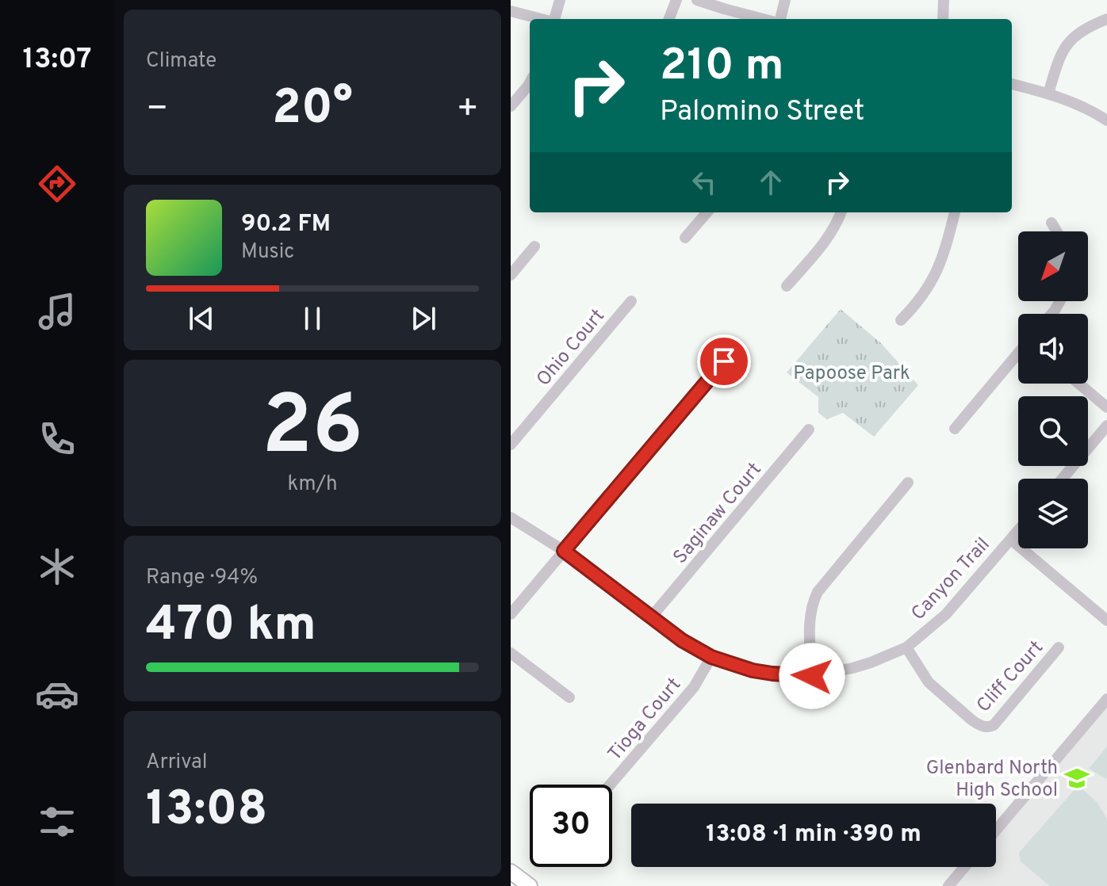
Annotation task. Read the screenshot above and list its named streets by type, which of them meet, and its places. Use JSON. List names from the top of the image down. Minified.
{"streets":{"street":["Ohio Court","Saginaw Court","Canyon Trail","Cliff Court","Tioga Court"]},"crossings":[["Saginaw Court","Canyon Trail"],["Canyon Trail","Cliff Court"],["Canyon Trail","Tioga Court"]],"parks":["Papoose Park"],"places":{"school or university":["Glenbard North High School"]},"north":"bottom left","page":{"tabs":"13:07","tile":["Climate",["26","km/h"],["Range · 94%","470 km"],["Arrival","13:08"]],"turn":["210 m","Palomino Street"],"heat":["−","20°","+"],"song":["90.2 FM","Music"],"limit":"30","trip":"13:08 · 1 min · 390 m"}}
